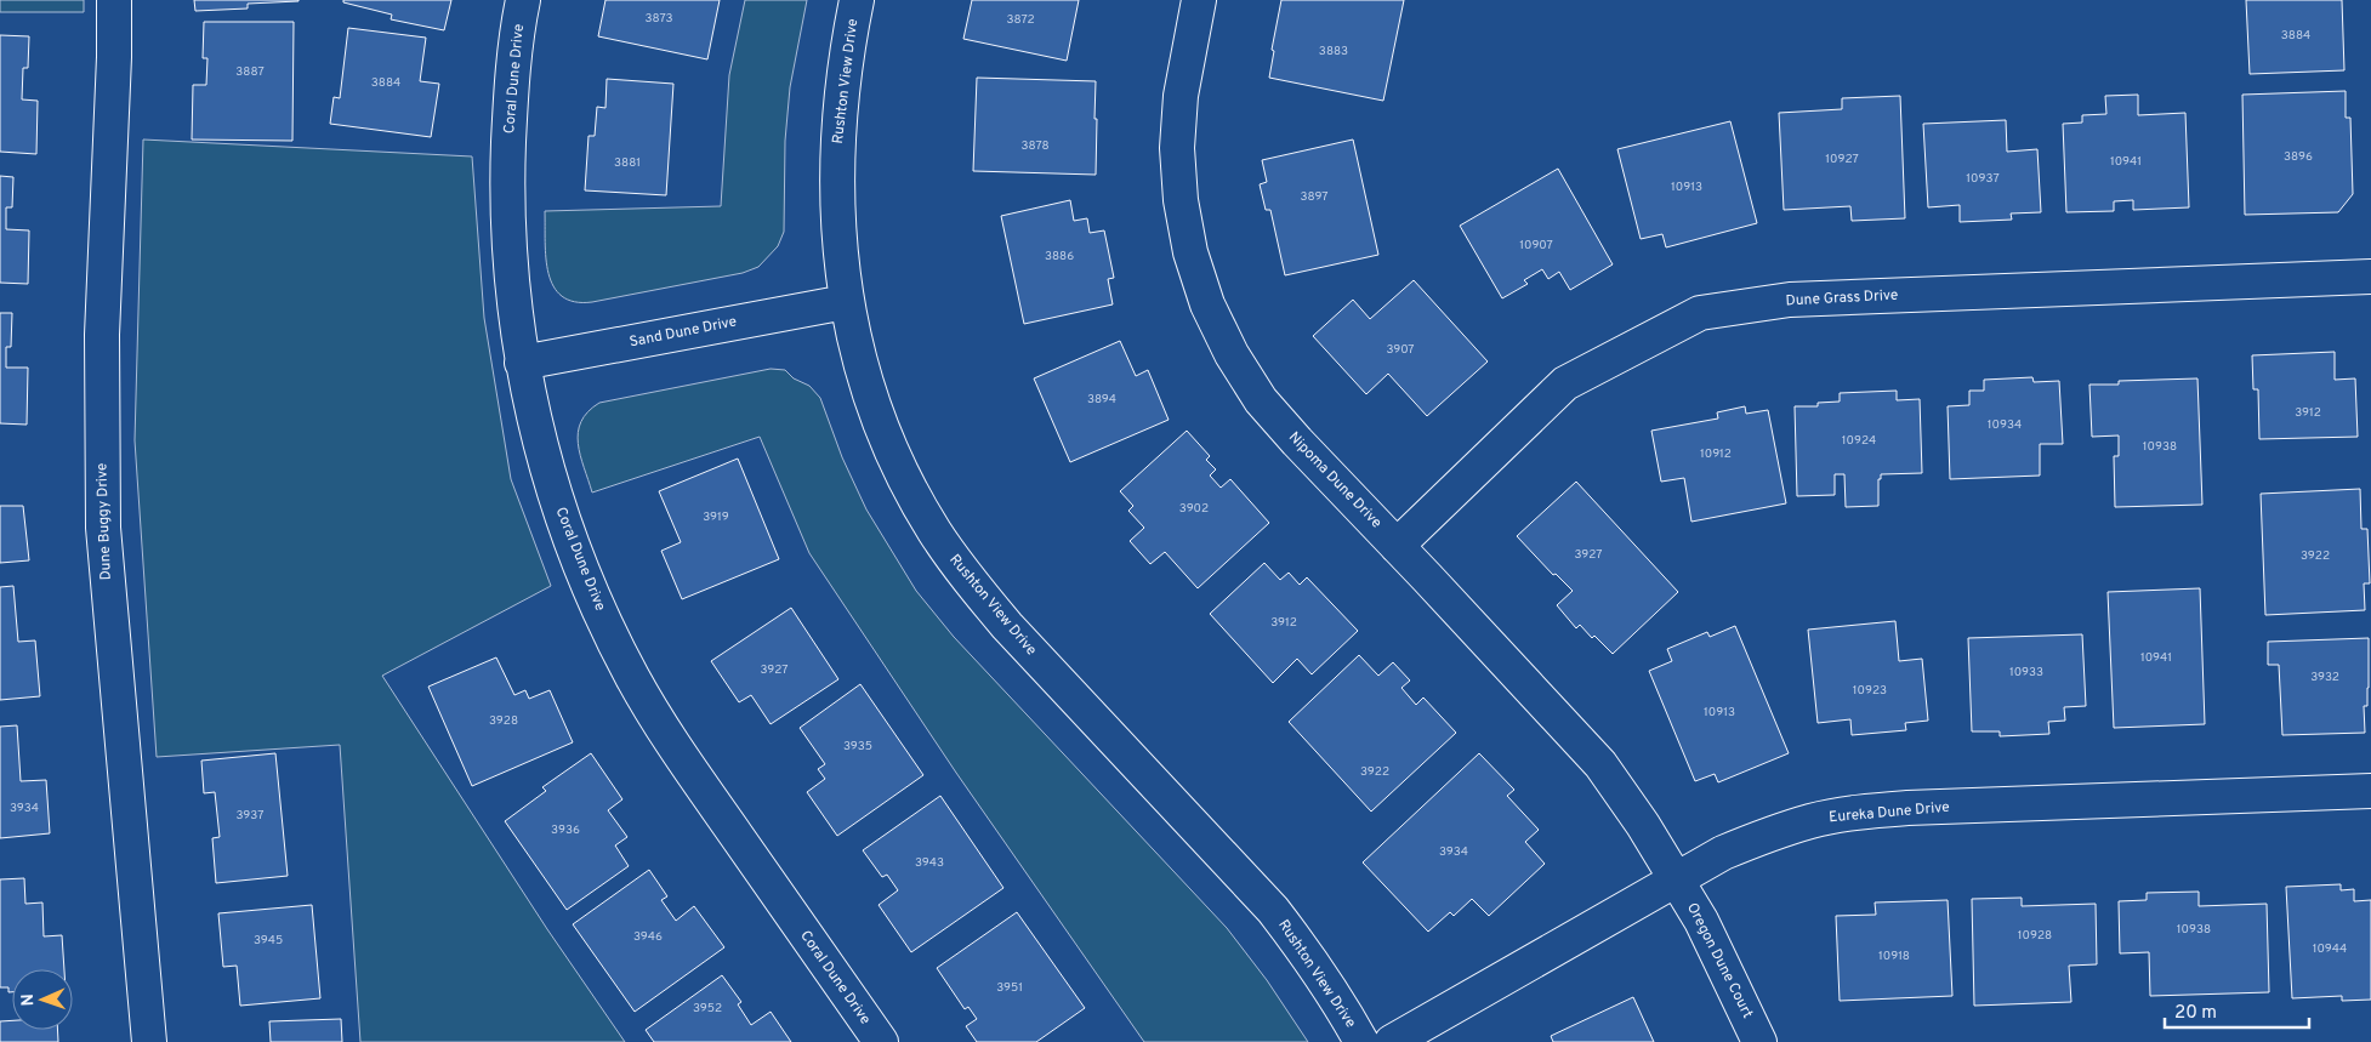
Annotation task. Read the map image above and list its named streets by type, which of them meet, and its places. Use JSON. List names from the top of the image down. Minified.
{"streets":{"street":["Coral Dune Drive","Rushton View Drive","Dune Grass Drive","Sand Dune Drive","Nipoma Dune Drive","Dune Buggy Drive","Eureka Dune Drive","Oregon Dune Court"]},"crossings":[["Coral Dune Drive","Sand Dune Drive"],["Rushton View Drive","Sand Dune Drive"],["Dune Grass Drive","Nipoma Dune Drive"],["Nipoma Dune Drive","Eureka Dune Drive"],["Nipoma Dune Drive","Oregon Dune Court"],["Eureka Dune Drive","Oregon Dune Court"]],"house_numbers":["3873","3872","3884","3883","3887","3884","3878","3896","10927","10941","3881","10937","10913","3897","10907","3886","3907","3894","3912","10934","10924","10938","10912","3902","3919","3927","3922","3912","10941","3927","10933","3932","10923","10913","3928","3935","3922","3934","3937","3936","3934","3943","10938","10928","3946","3945","10944","10918","3951","3952"],"scale_bar":"20 m","north":"left"}
